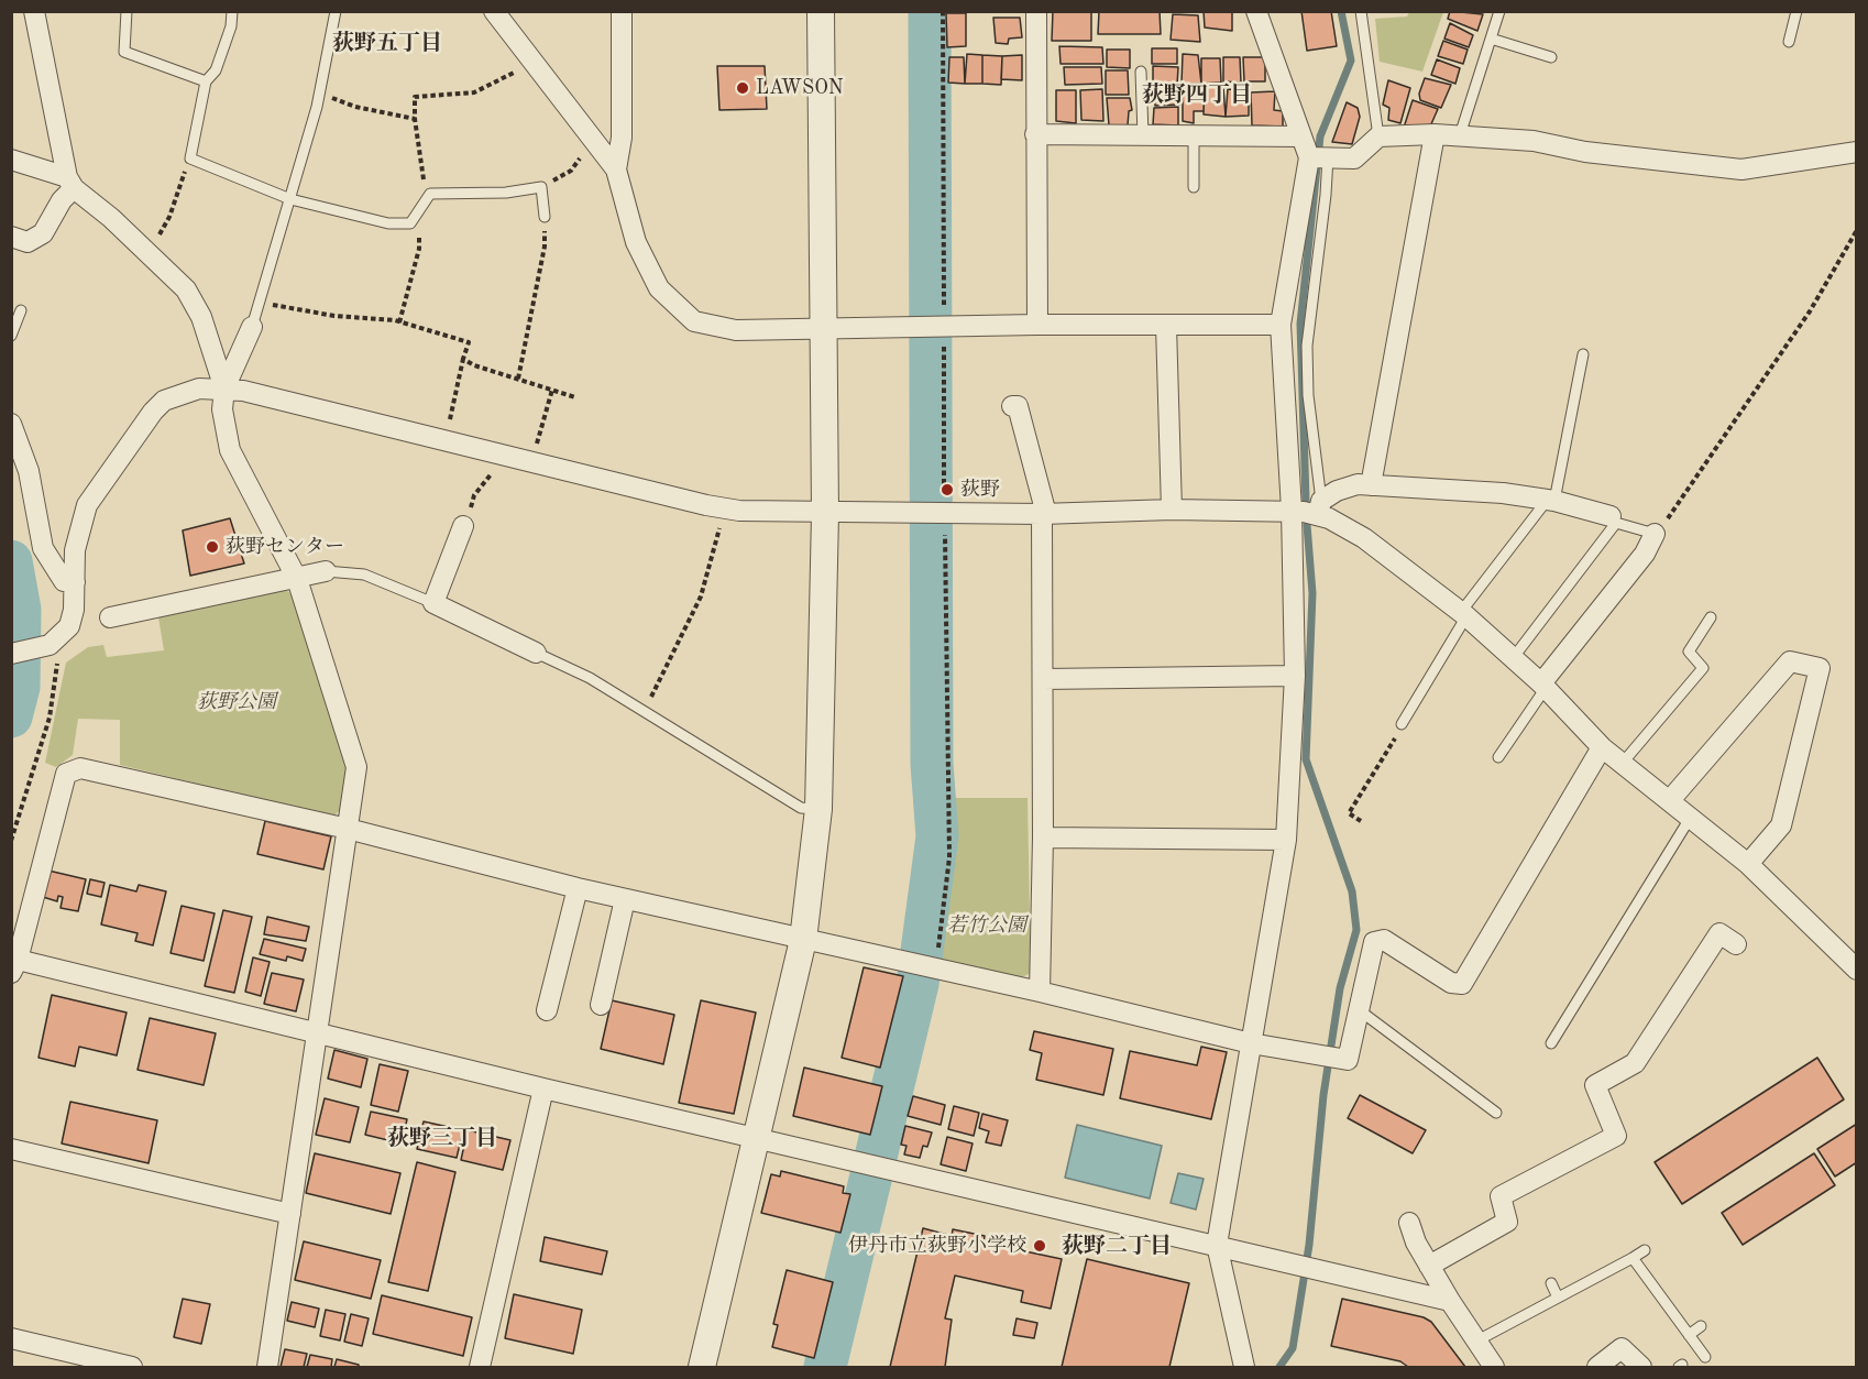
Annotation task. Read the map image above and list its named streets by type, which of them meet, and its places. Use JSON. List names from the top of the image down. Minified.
{"districts":["荻野五丁目","荻野四丁目","荻野三丁目","荻野二丁目"],"parks":["荻野公園","若竹公園"],"places":["LAWSON","荻野","荻野センター","伊丹市立荻野小学校"]}
